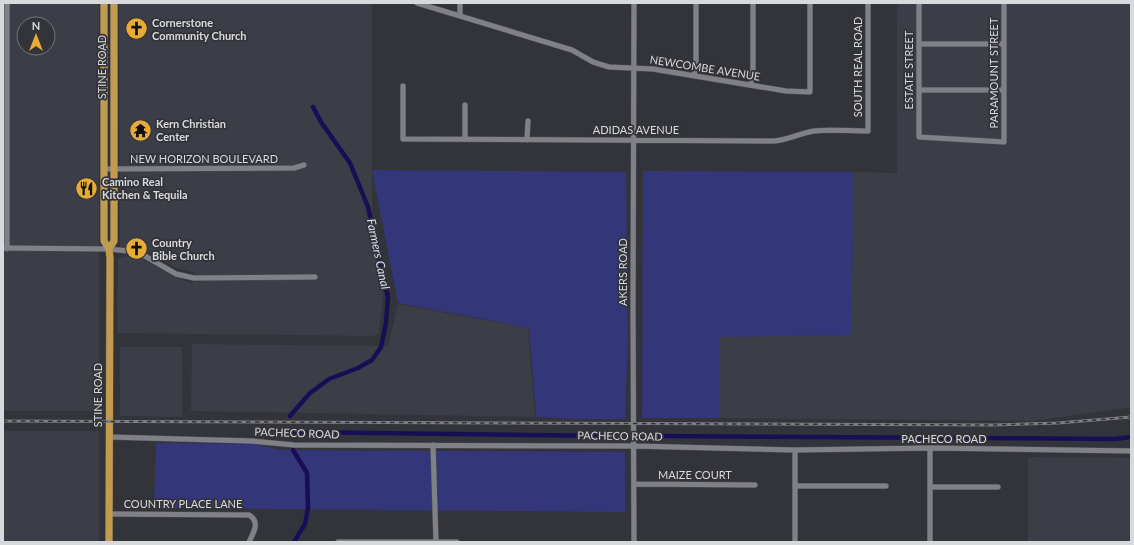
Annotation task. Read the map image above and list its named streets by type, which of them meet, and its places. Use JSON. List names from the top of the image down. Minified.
{"streets":{"main road":["STINE ROAD"],"street":["SOUTH REAL ROAD","NEWCOMBE AVENUE","ESTATE STREET","PARAMOUNT STREET","ADIDAS AVENUE","NEW HORIZON BOULEVARD","AKERS ROAD","PACHECO ROAD","MAIZE COURT","COUNTRY PLACE LANE"]},"crossings":[["STINE ROAD","NEW HORIZON BOULEVARD"],["STINE ROAD","PACHECO ROAD"],["STINE ROAD","COUNTRY PLACE LANE"],["SOUTH REAL ROAD","ADIDAS AVENUE"],["NEWCOMBE AVENUE","AKERS ROAD"],["ESTATE STREET","PARAMOUNT STREET"],["ADIDAS AVENUE","AKERS ROAD"],["AKERS ROAD","PACHECO ROAD"],["AKERS ROAD","MAIZE COURT"]],"water":["Farmers Canal"],"places":{"church":["Cornerstone Community Church","Country Bible Church"],"temple":["Kern Christian Center"],"restaurant":["Camino Real Kitchen & Tequila"]},"north":"top"}
